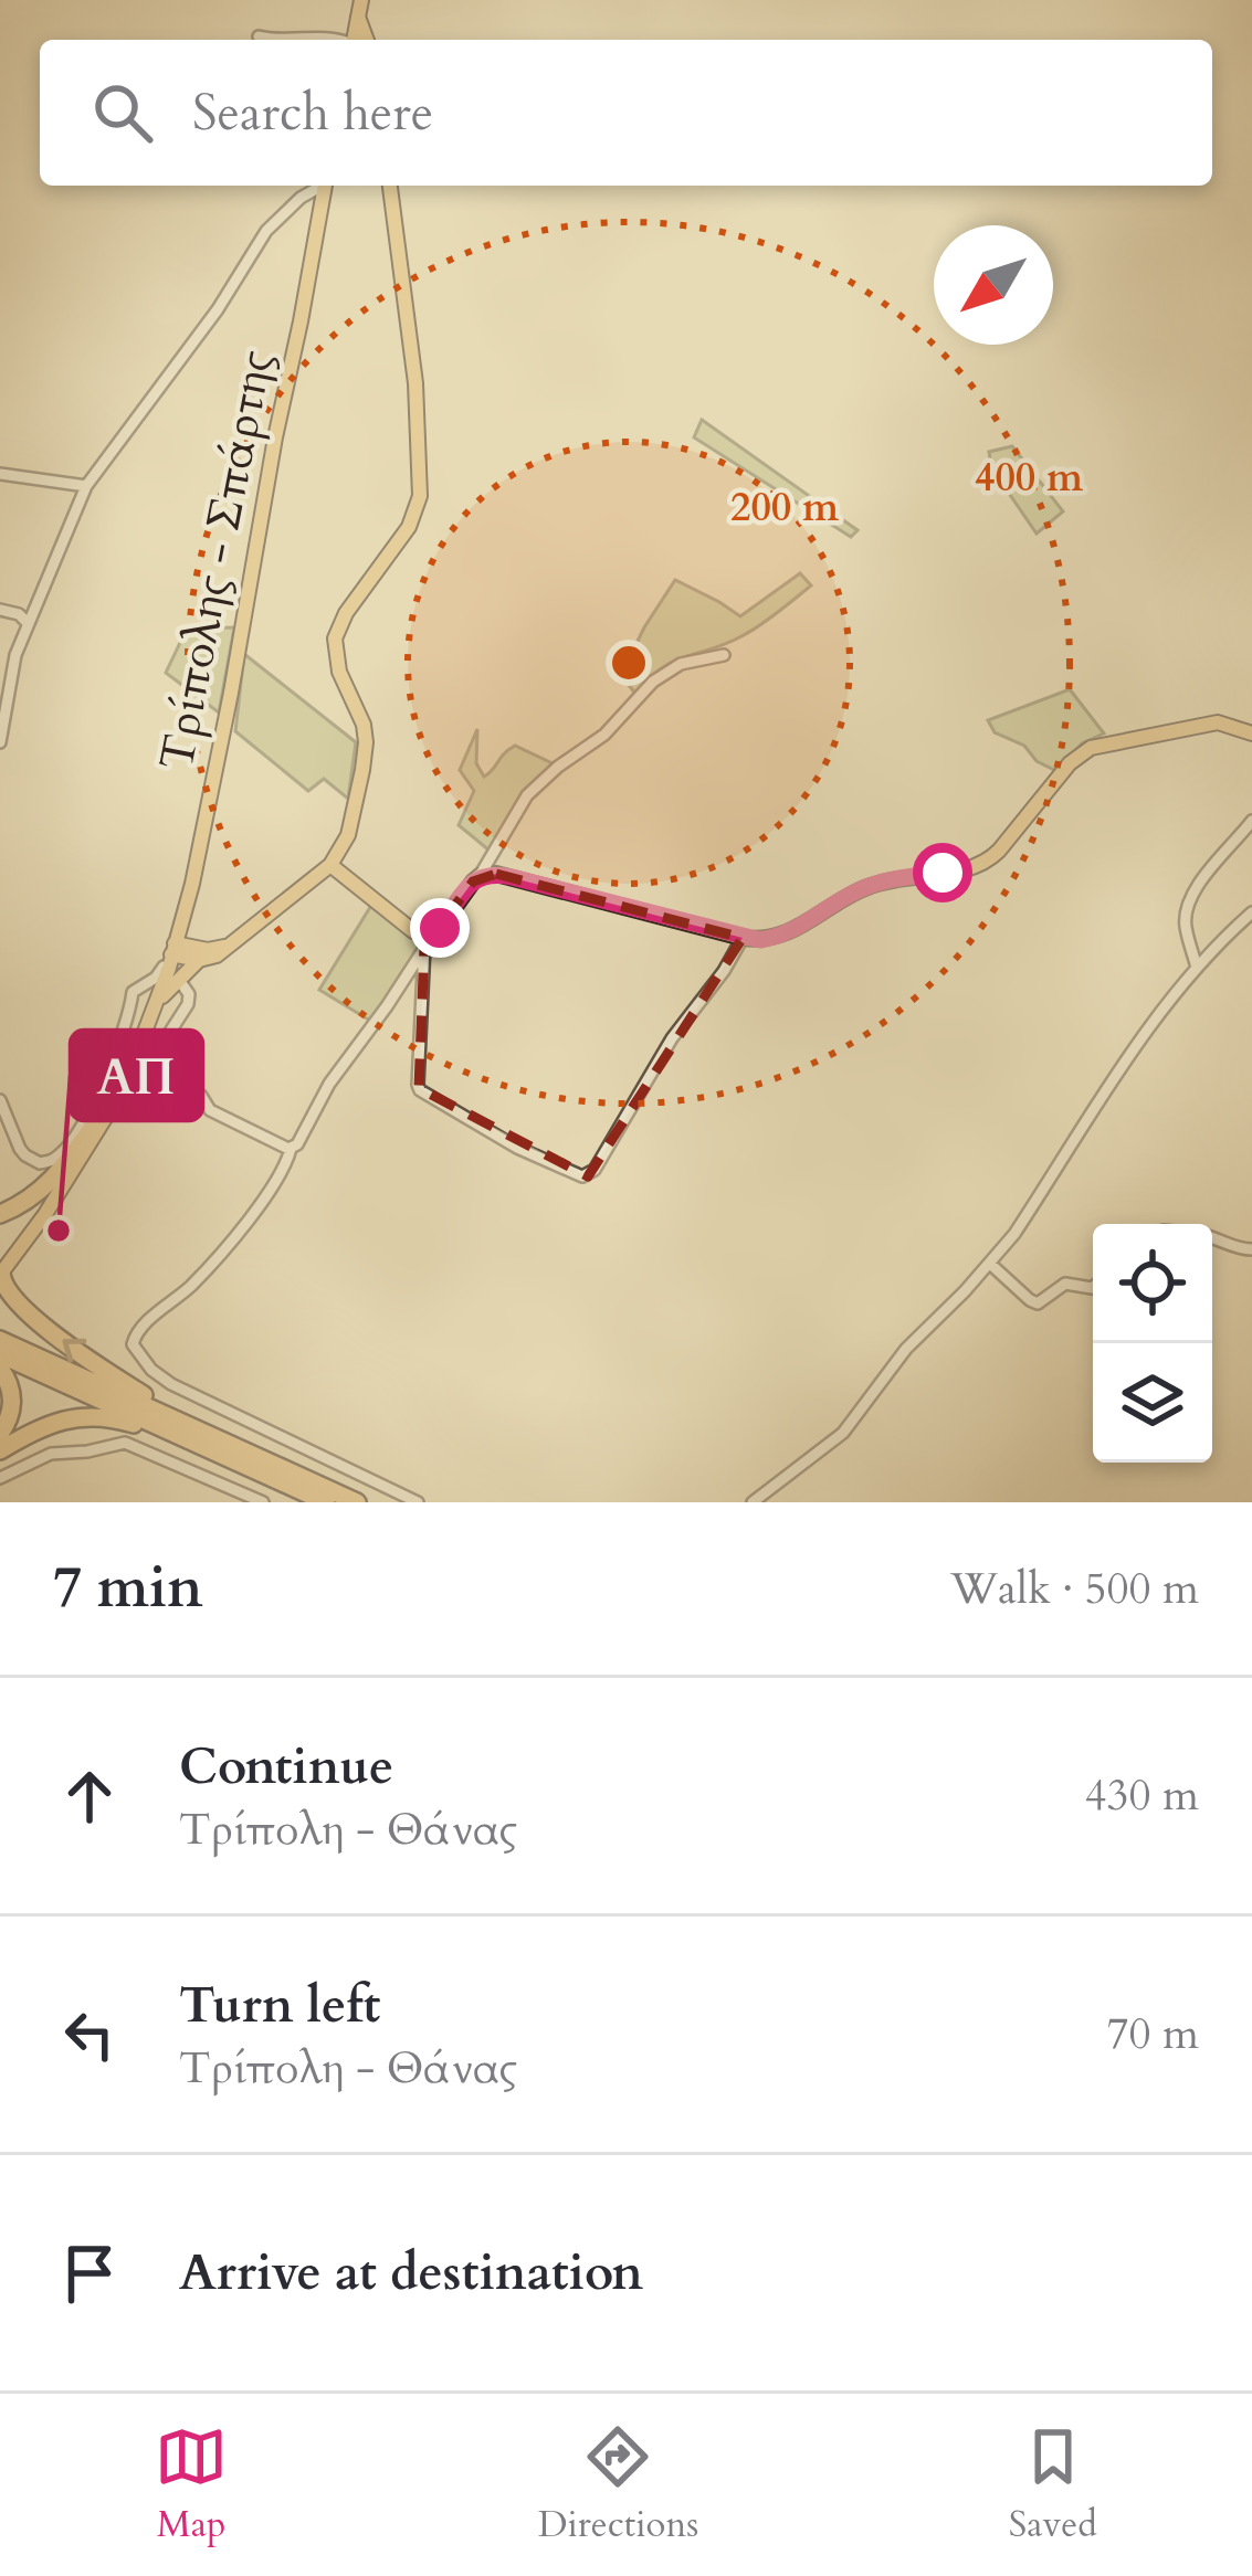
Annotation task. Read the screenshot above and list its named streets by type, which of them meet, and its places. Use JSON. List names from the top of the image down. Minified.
{"streets":{"main road":["Τρίπολης - Σπάρτης"]},"places":["ΑΠ"],"north":"bottom left","page":{"search":"Search here","heading":["7 min","Walk · 500 m"],"list":[["Continue","Τρίπολη - Θάνας","430 m"],["Turn left","Τρίπολη - Θάνας","70 m"],"Arrive at destination"],"nav":["Map","Directions","Saved"]},"rings":["400 m","200 m"]}
